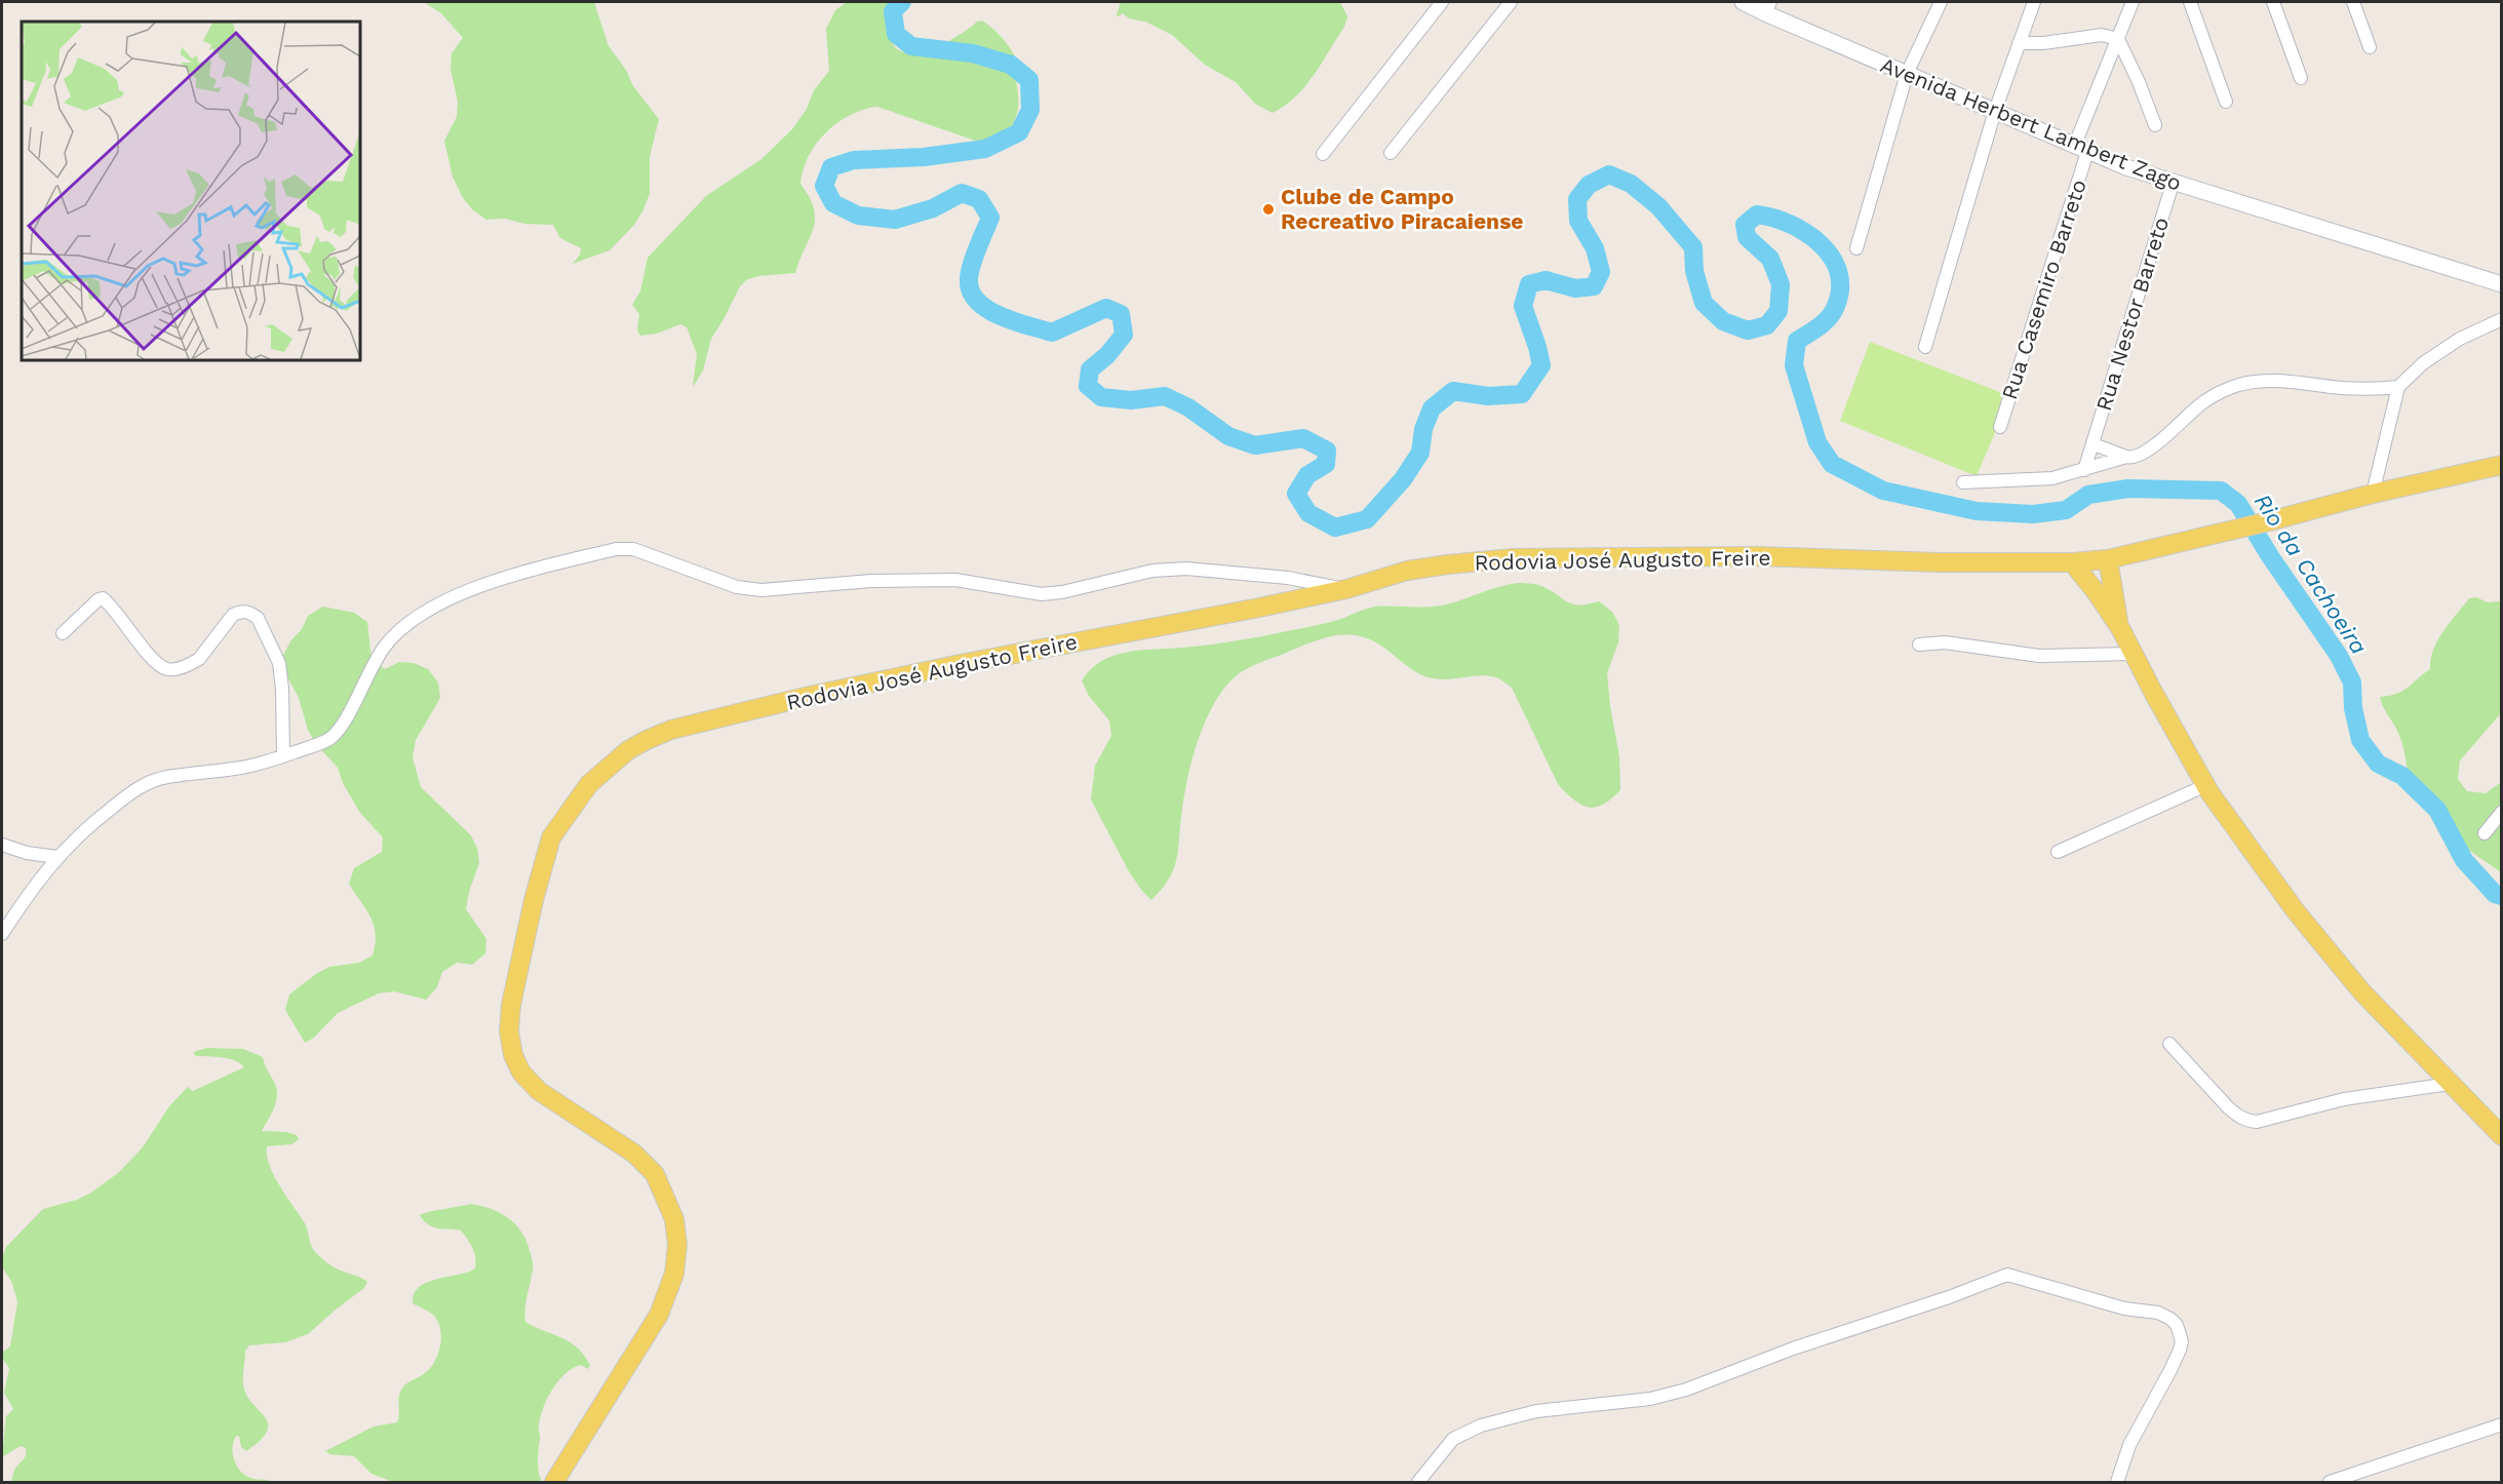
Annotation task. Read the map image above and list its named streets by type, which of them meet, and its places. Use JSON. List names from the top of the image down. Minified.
{"streets":{"main road":["Rodovia José Augusto Freire"],"street":["Avenida Herbert Lambert Zago","Rua Casemiro Barreto","Rua Nestor Barreto"]},"crossings":[["Avenida Herbert Lambert Zago","Rua Casemiro Barreto"],["Avenida Herbert Lambert Zago","Rua Nestor Barreto"]],"water":["Rio da Cachoeira"],"places":["Clube de Campo Recreativo Piracaiense"]}
